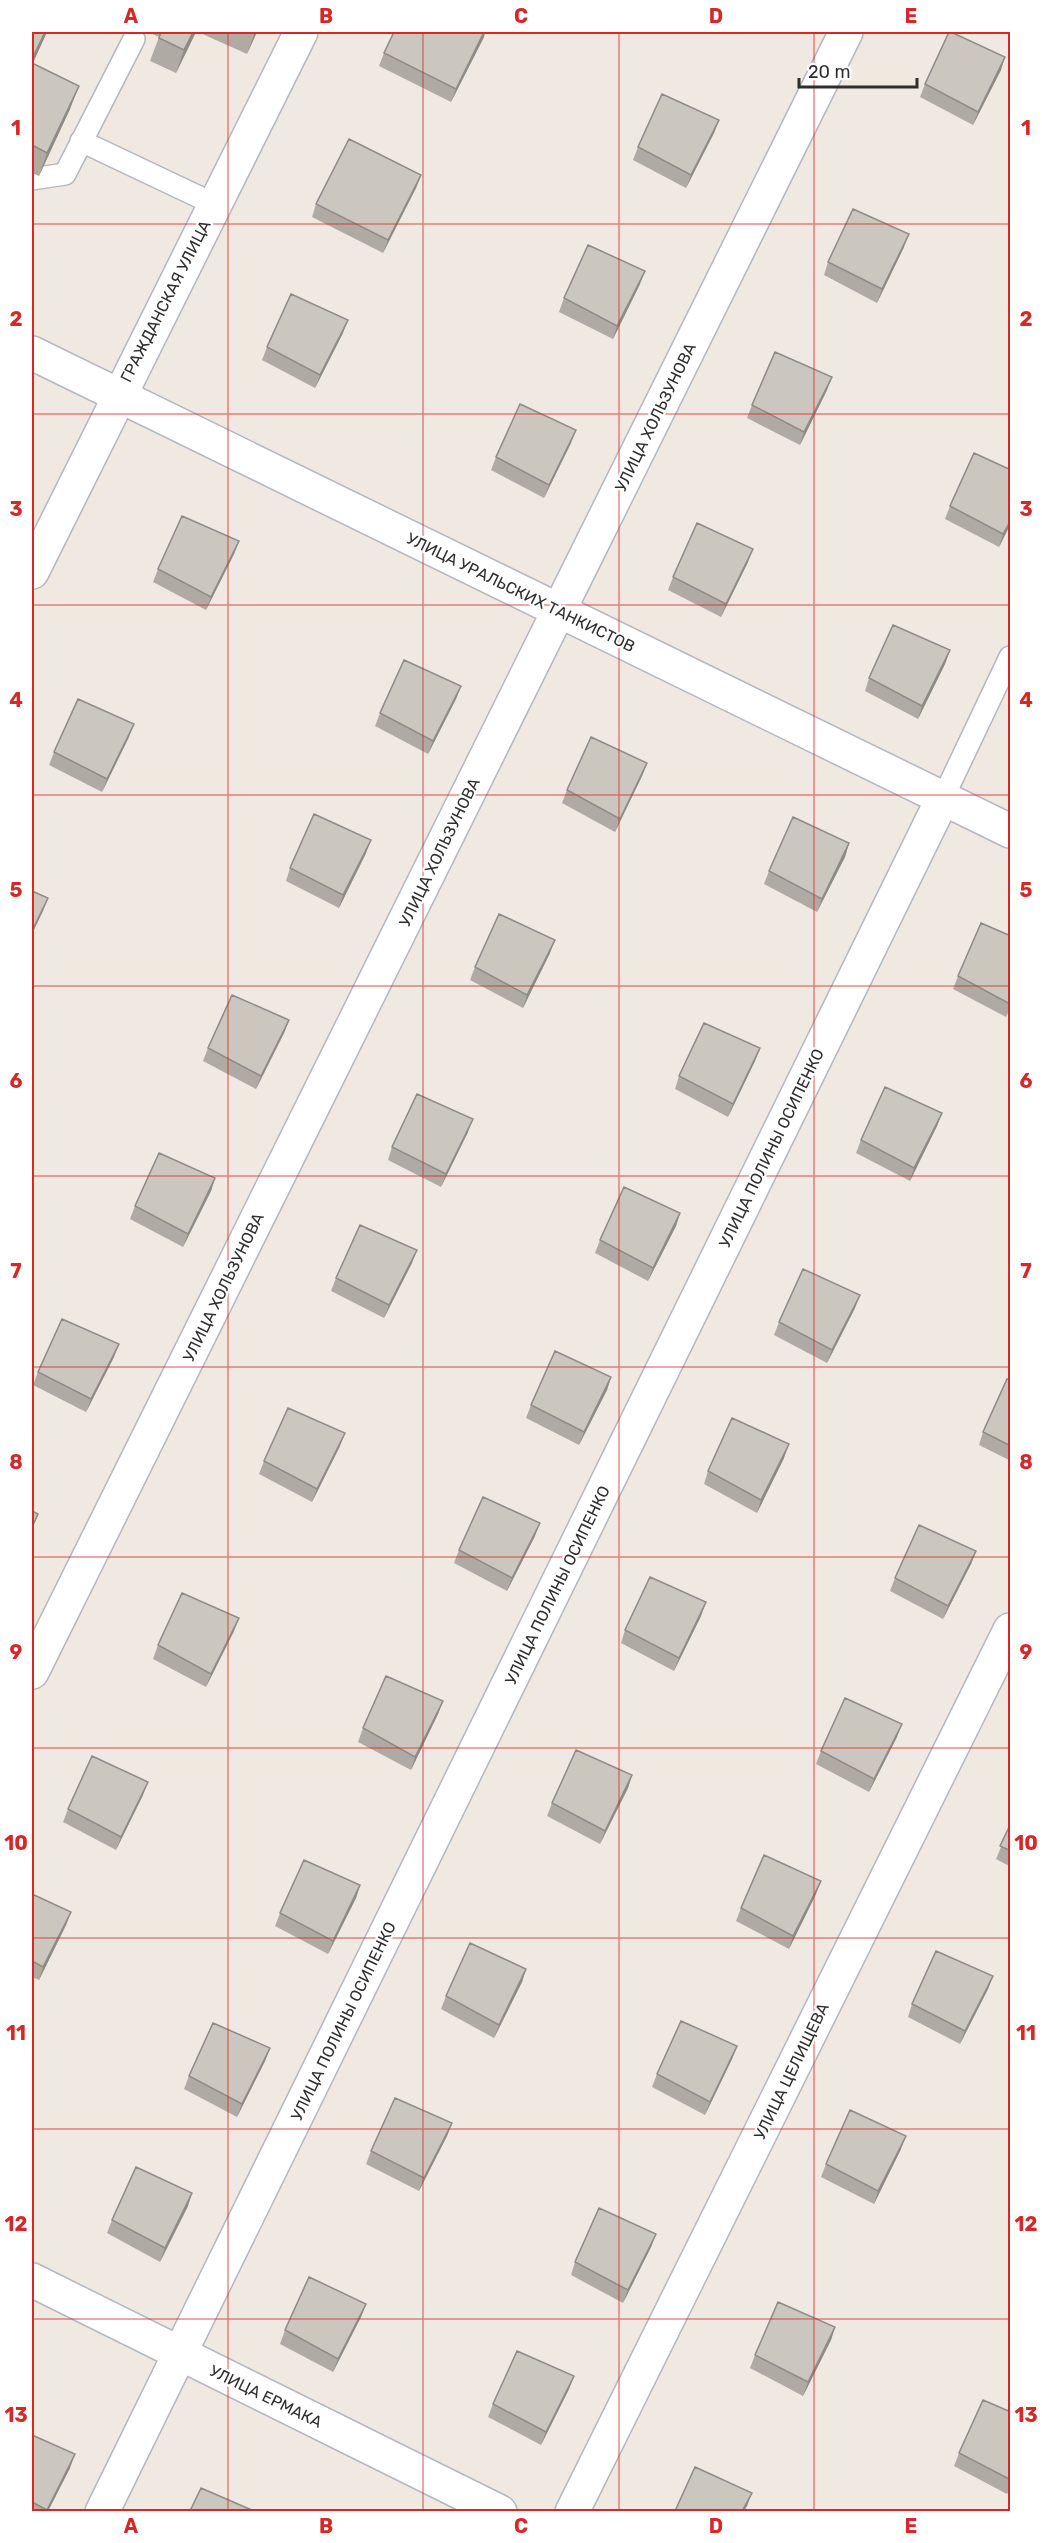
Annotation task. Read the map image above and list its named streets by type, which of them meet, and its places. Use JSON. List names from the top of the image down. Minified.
{"streets":{"street":["ГРАЖДАНСКАЯ УЛИЦА","УЛИЦА ХОЛЬЗУНОВА","УЛИЦА УРАЛЬСКИХ ТАНКИСТОВ","УЛИЦА ПОЛИНЫ ОСИПЕНКО","УЛИЦА ЦЕЛИЩЕВА","УЛИЦА ЕРМАКА"]},"crossings":[["ГРАЖДАНСКАЯ УЛИЦА","УЛИЦА УРАЛЬСКИХ ТАНКИСТОВ"],["УЛИЦА ХОЛЬЗУНОВА","УЛИЦА УРАЛЬСКИХ ТАНКИСТОВ"],["УЛИЦА УРАЛЬСКИХ ТАНКИСТОВ","УЛИЦА ПОЛИНЫ ОСИПЕНКО"],["УЛИЦА ПОЛИНЫ ОСИПЕНКО","УЛИЦА ЕРМАКА"]],"scale_bar":"20 m","grid":{"columns":["A","B","C","D","E"],"rows":["1","2","3","4","5","6","7","8","9","10","11","12","13"]}}
